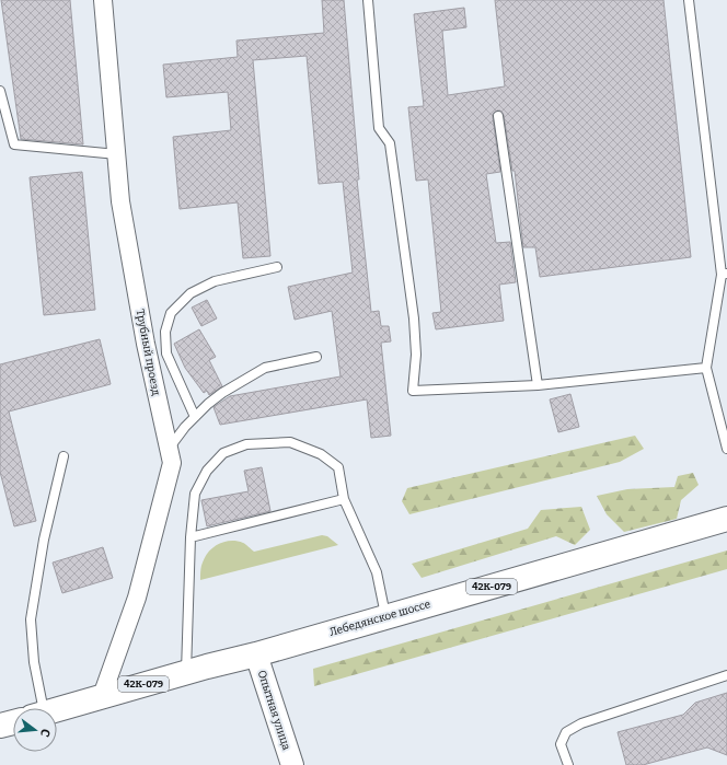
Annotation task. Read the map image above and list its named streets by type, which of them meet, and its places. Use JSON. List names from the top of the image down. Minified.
{"streets":{"main road":["42К-079","Лебедянское шоссе"],"street":["Трубный проезд","Опытная улица"]},"crossings":[["Трубный проезд","Лебедянское шоссе"],["Лебедянское шоссе","Опытная улица"]],"north":"right"}
